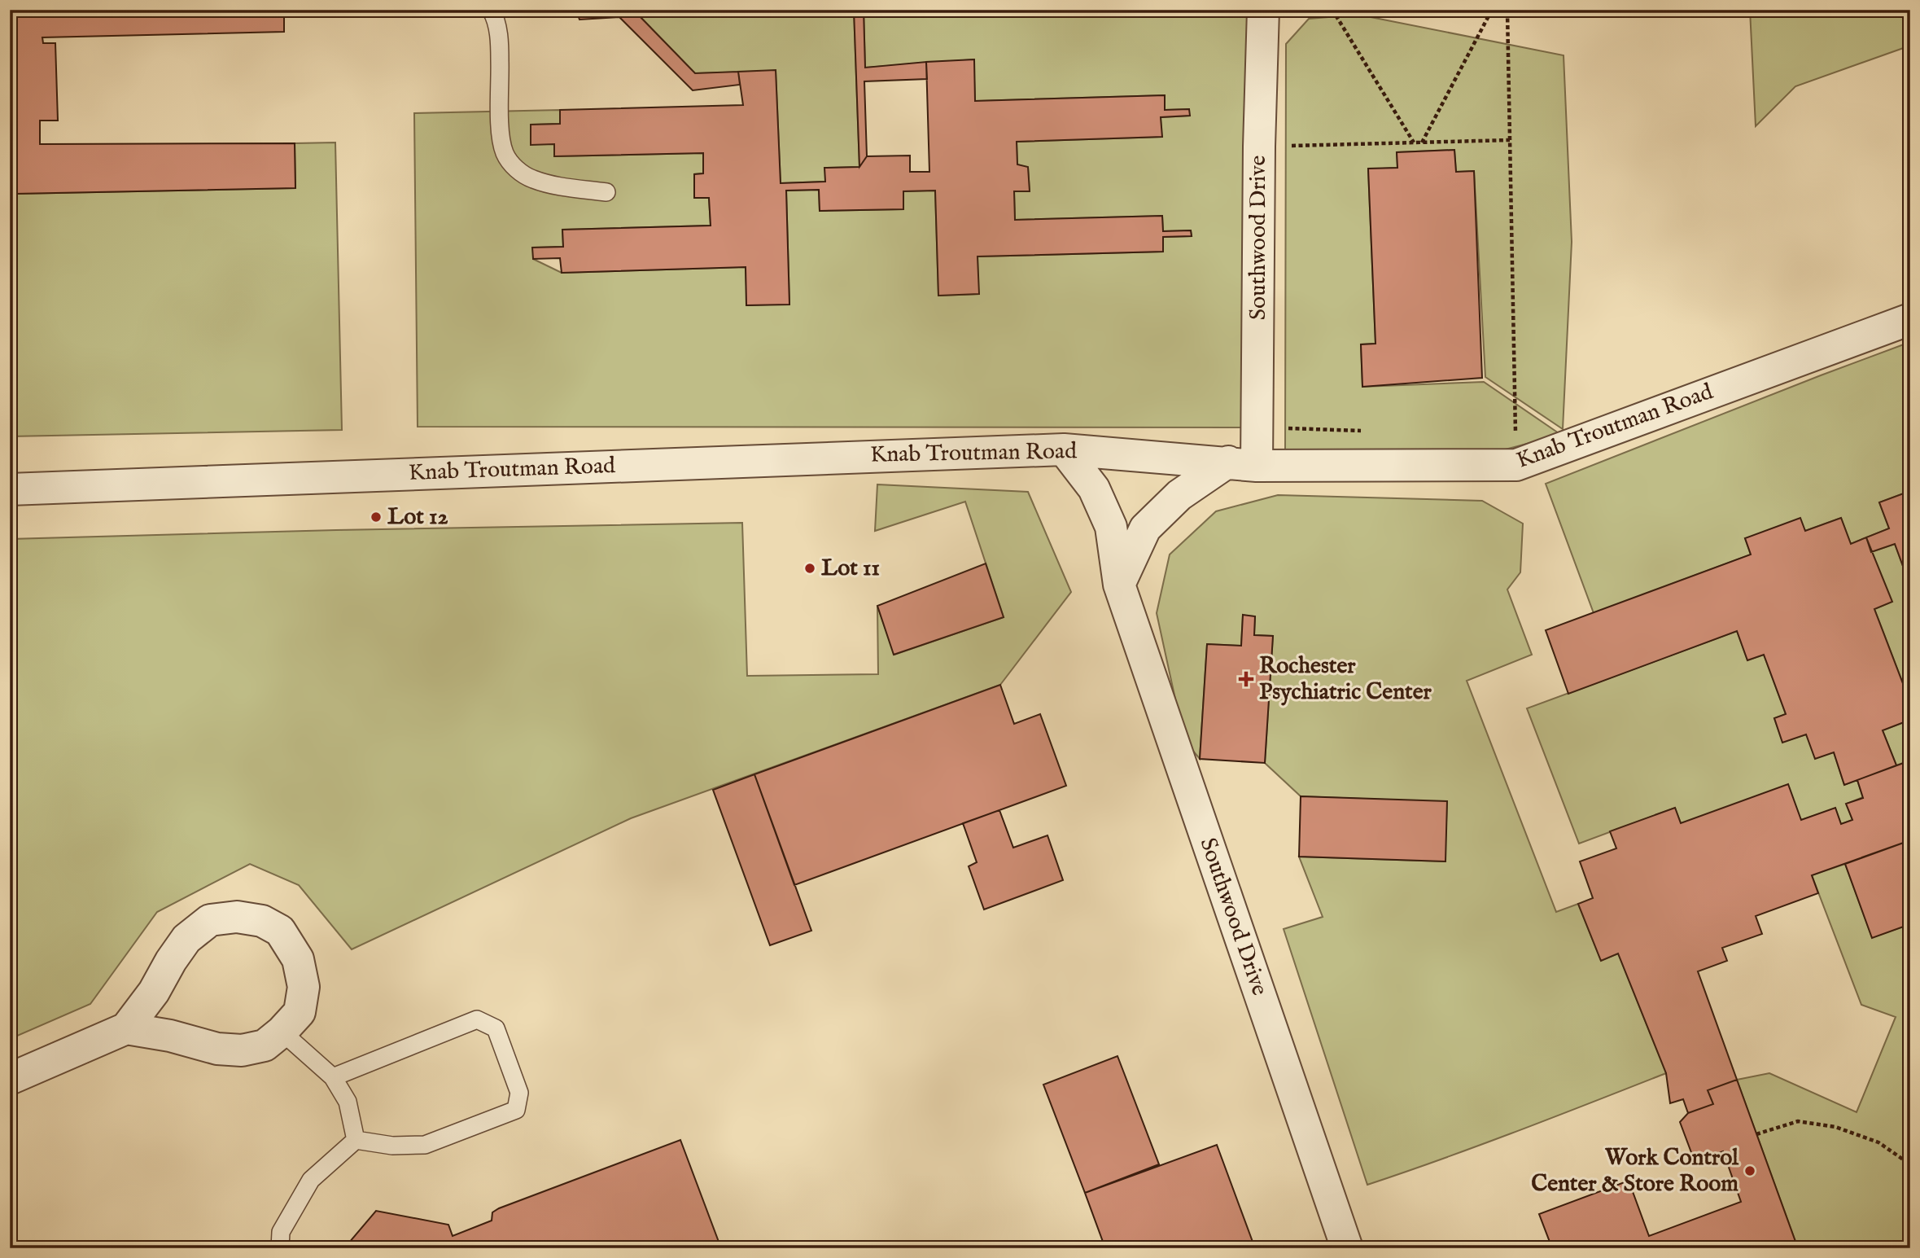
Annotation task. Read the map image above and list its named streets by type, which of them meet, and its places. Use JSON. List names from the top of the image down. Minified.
{"streets":{"street":["Southwood Drive","Knab Troutman Road"]},"crossings":[["Southwood Drive","Knab Troutman Road"]],"places":{"other":["Lot 12","Lot 11","Work Control Center & Store Room"],"health":["Rochester Psychiatric Center"]}}
